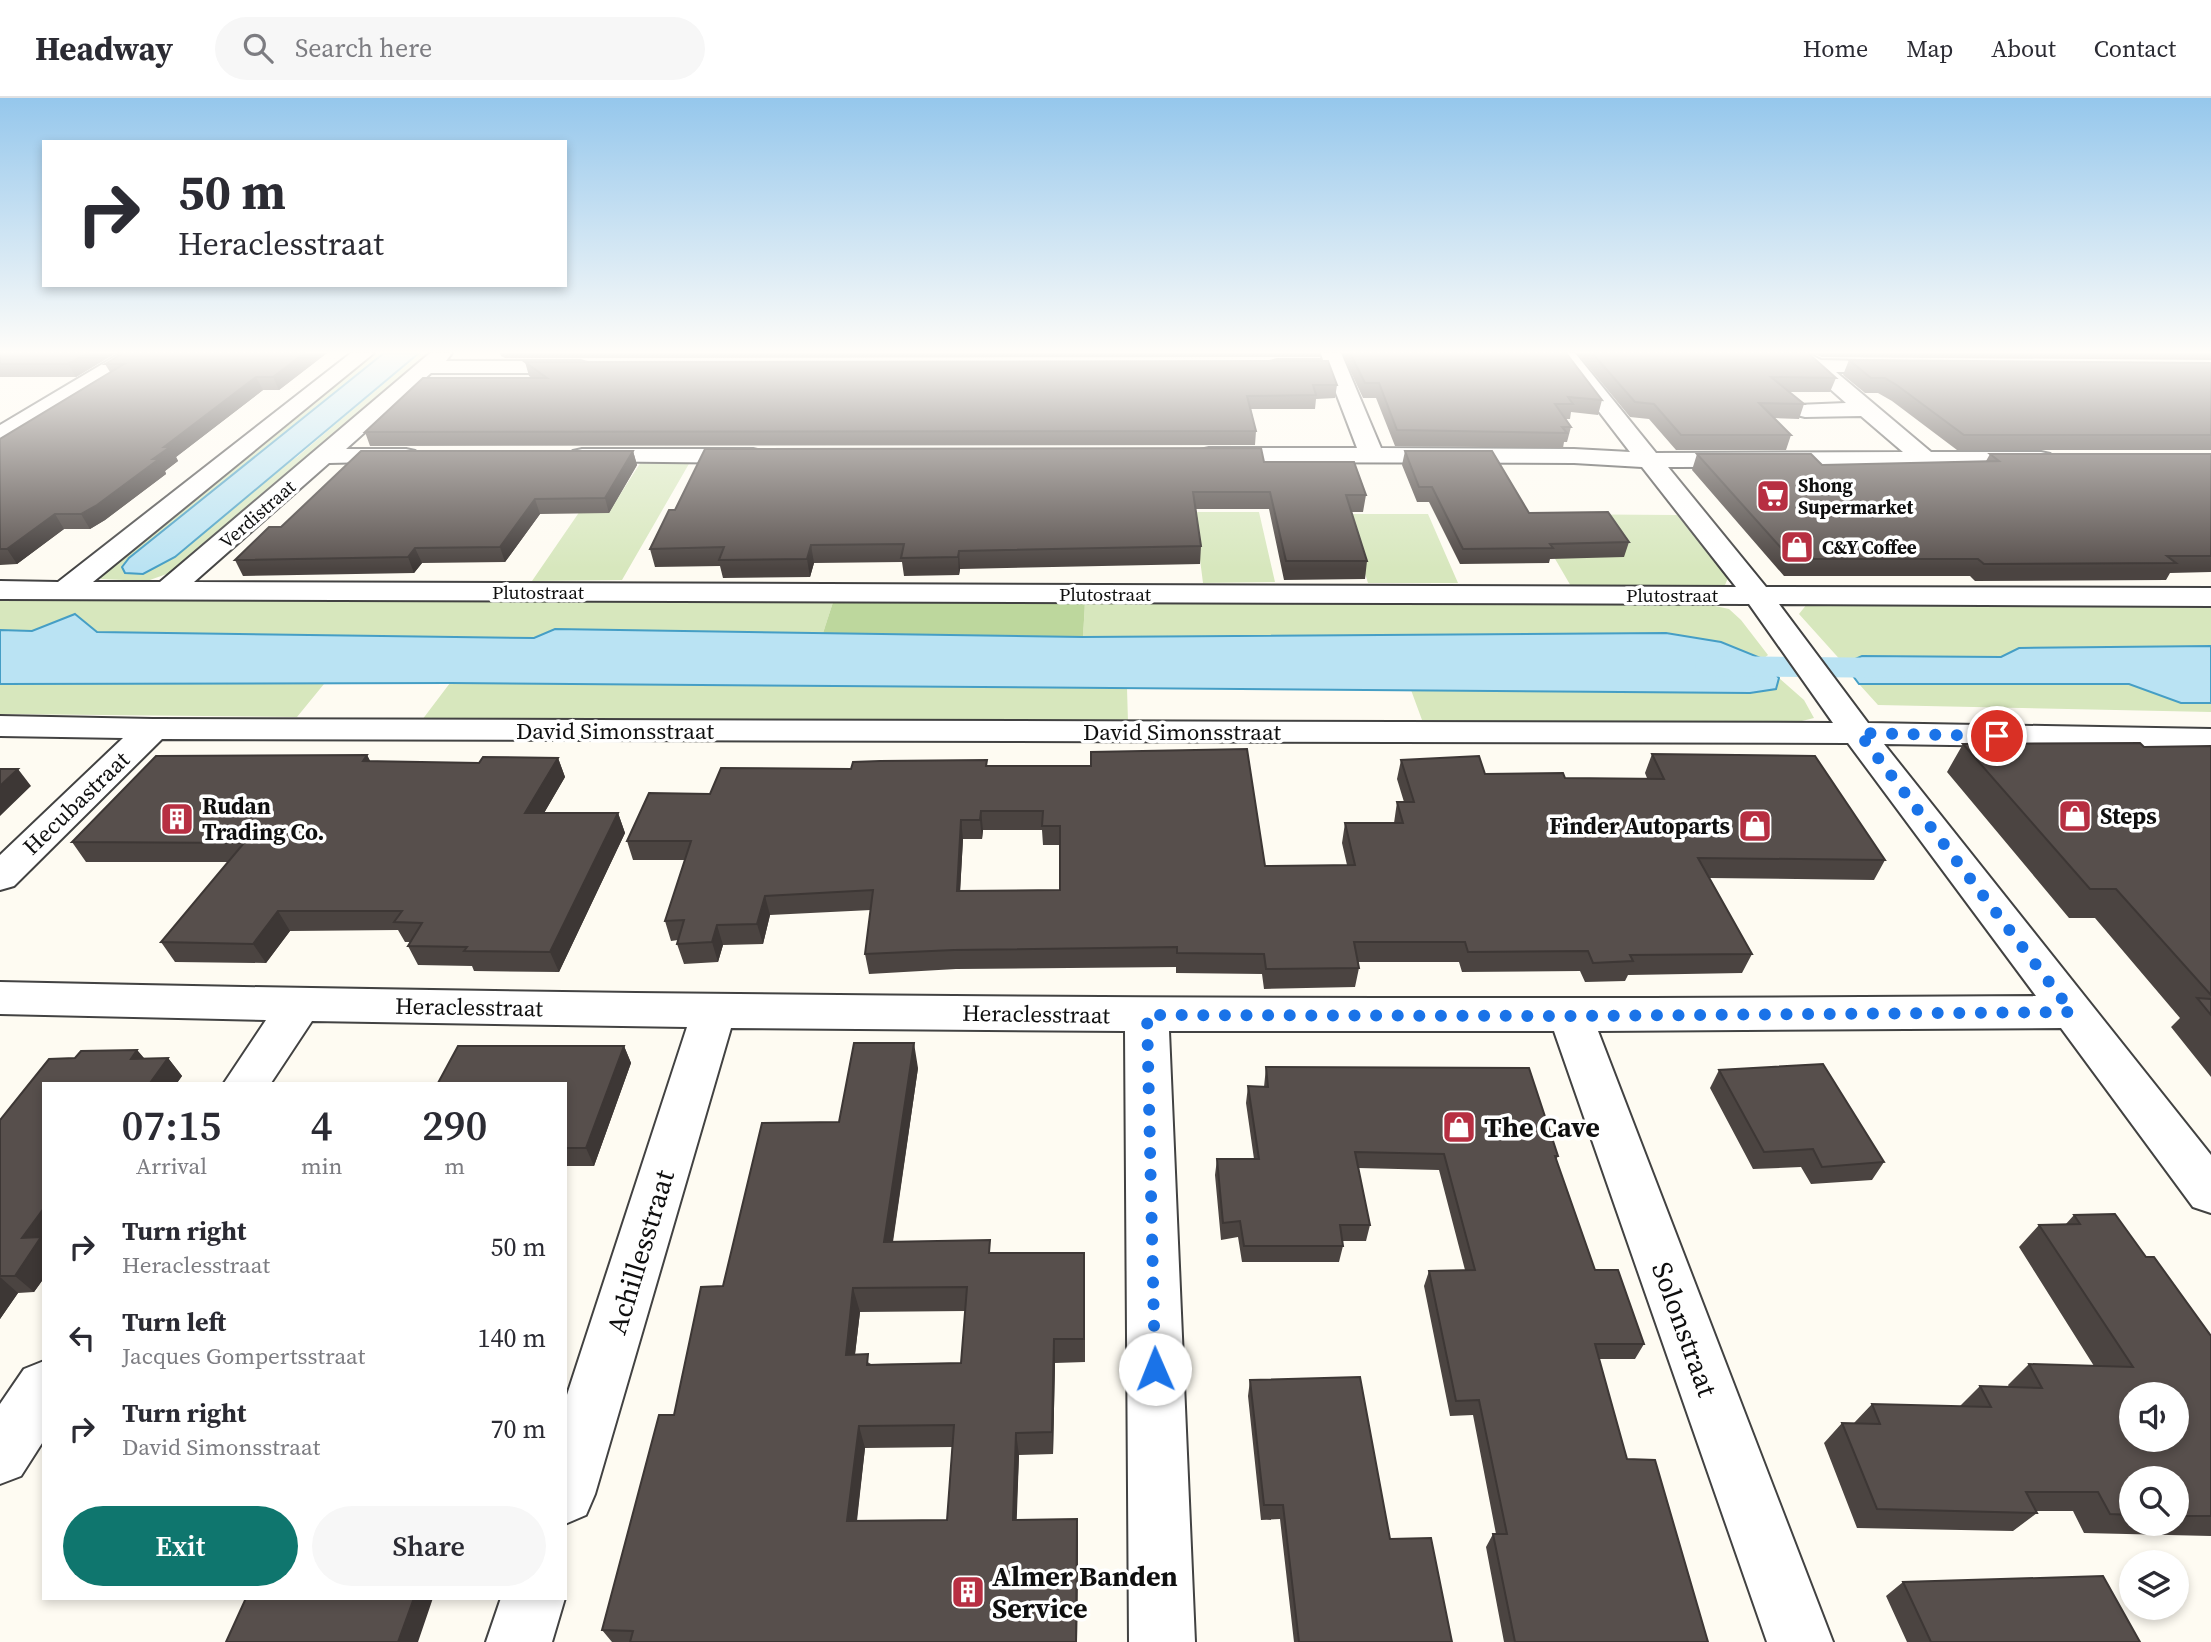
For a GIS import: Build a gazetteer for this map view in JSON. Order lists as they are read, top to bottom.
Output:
{
  "streets": {
    "street": [
      "Verdistraat",
      "Plutostraat",
      "David Simonsstraat",
      "Hecubastraat",
      "Heraclesstraat",
      "Achillesstraat",
      "Solonstraat"
    ]
  },
  "crossings": [
    ["Verdistraat", "Plutostraat"],
    ["David Simonsstraat", "Hecubastraat"],
    ["Heraclesstraat", "Achillesstraat"],
    ["Heraclesstraat", "Solonstraat"]
  ],
  "places": {
    "supermarket": ["Shong Supermarket"],
    "shop": [
      "C&Y Coffee",
      "Steps",
      "Finder Autoparts",
      "The Cave"
    ],
    "building": ["Rudan Trading Co.", "Almer Banden Service"]
  },
  "page": {
    "header": "Headway",
    "search": "Search here",
    "nav": [
      "Home",
      "Map",
      "About",
      "Contact"
    ],
    "turn": ["50 m", "Heraclesstraat"],
    "eta": [
      "07:15",
      "Arrival",
      "4",
      "min",
      "290",
      "m"
    ],
    "list": [
      {
        "name": "Turn right",
        "note": "Heraclesstraat",
        "value": "50 m"
      },
      {
        "name": "Turn left",
        "note": "Jacques Gompertsstraat",
        "value": "140 m"
      },
      {
        "name": "Turn right",
        "note": "David Simonsstraat",
        "value": "70 m"
      }
    ],
    "buttons": ["Exit", "Share"]
  }
}
